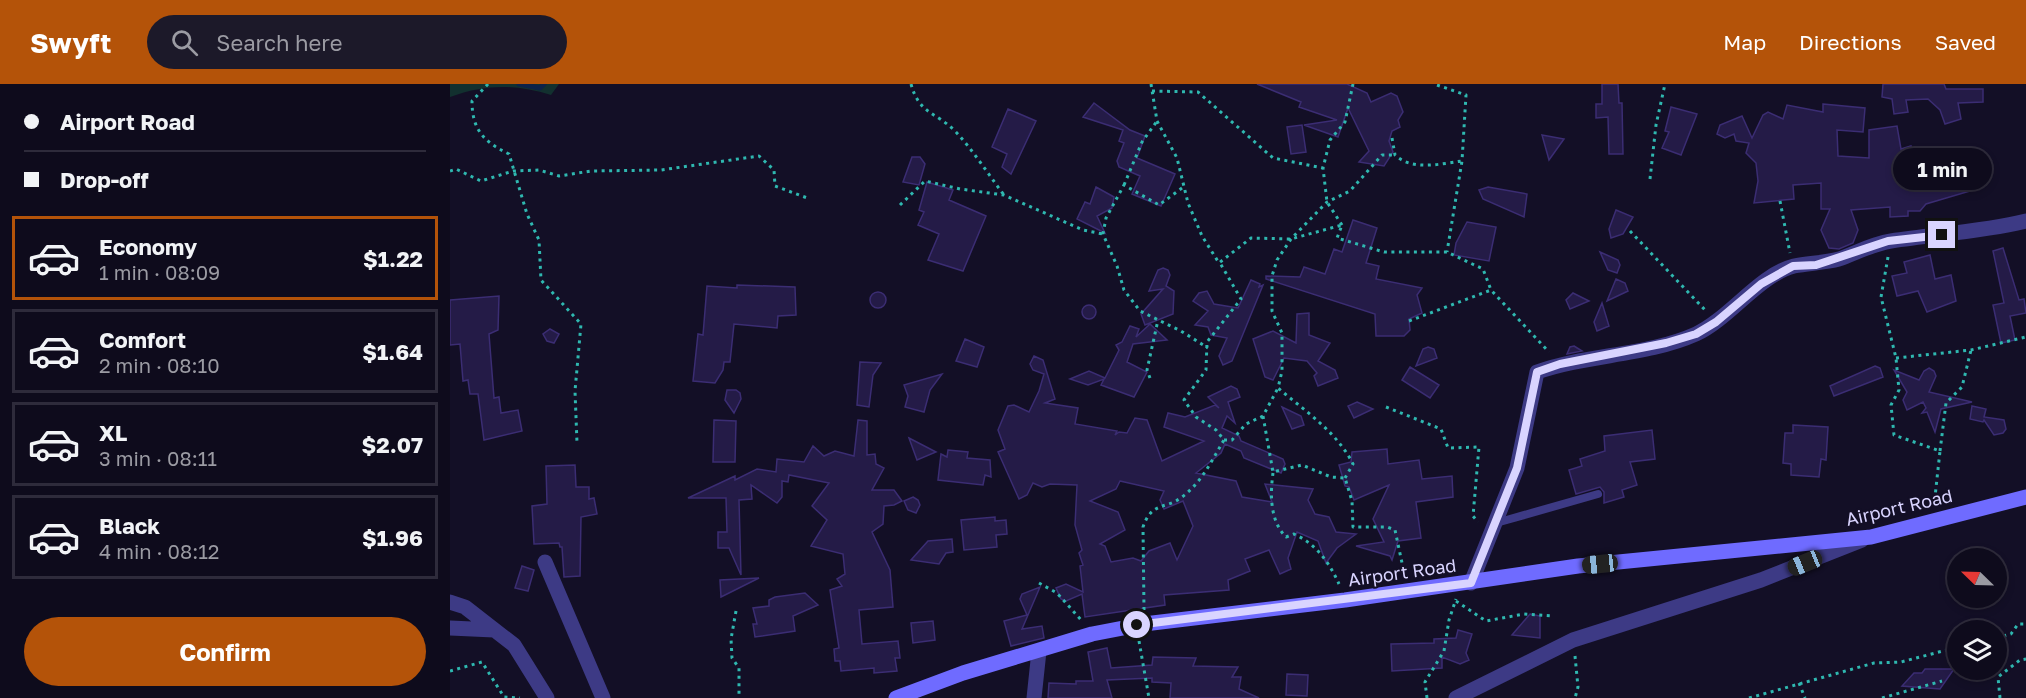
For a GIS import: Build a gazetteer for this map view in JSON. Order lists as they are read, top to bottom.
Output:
{
  "streets": {
    "street": ["Airport Road"]
  },
  "north": "top left",
  "page": {
    "header": "Swyft",
    "search": "Search here",
    "nav": ["Map", "Directions", "Saved"],
    "banner": ["Airport Road", "Drop-off"],
    "bubble": "1 min",
    "list": [
      {
        "name": "Economy",
        "note": "1 min · 08:09",
        "value": "$1.22"
      },
      {
        "name": "Comfort",
        "note": "2 min · 08:10",
        "value": "$1.64"
      },
      {
        "name": "XL",
        "note": "3 min · 08:11",
        "value": "$2.07"
      },
      {
        "name": "Black",
        "note": "4 min · 08:12",
        "value": "$1.96"
      }
    ],
    "buttons": "Confirm"
  }
}
